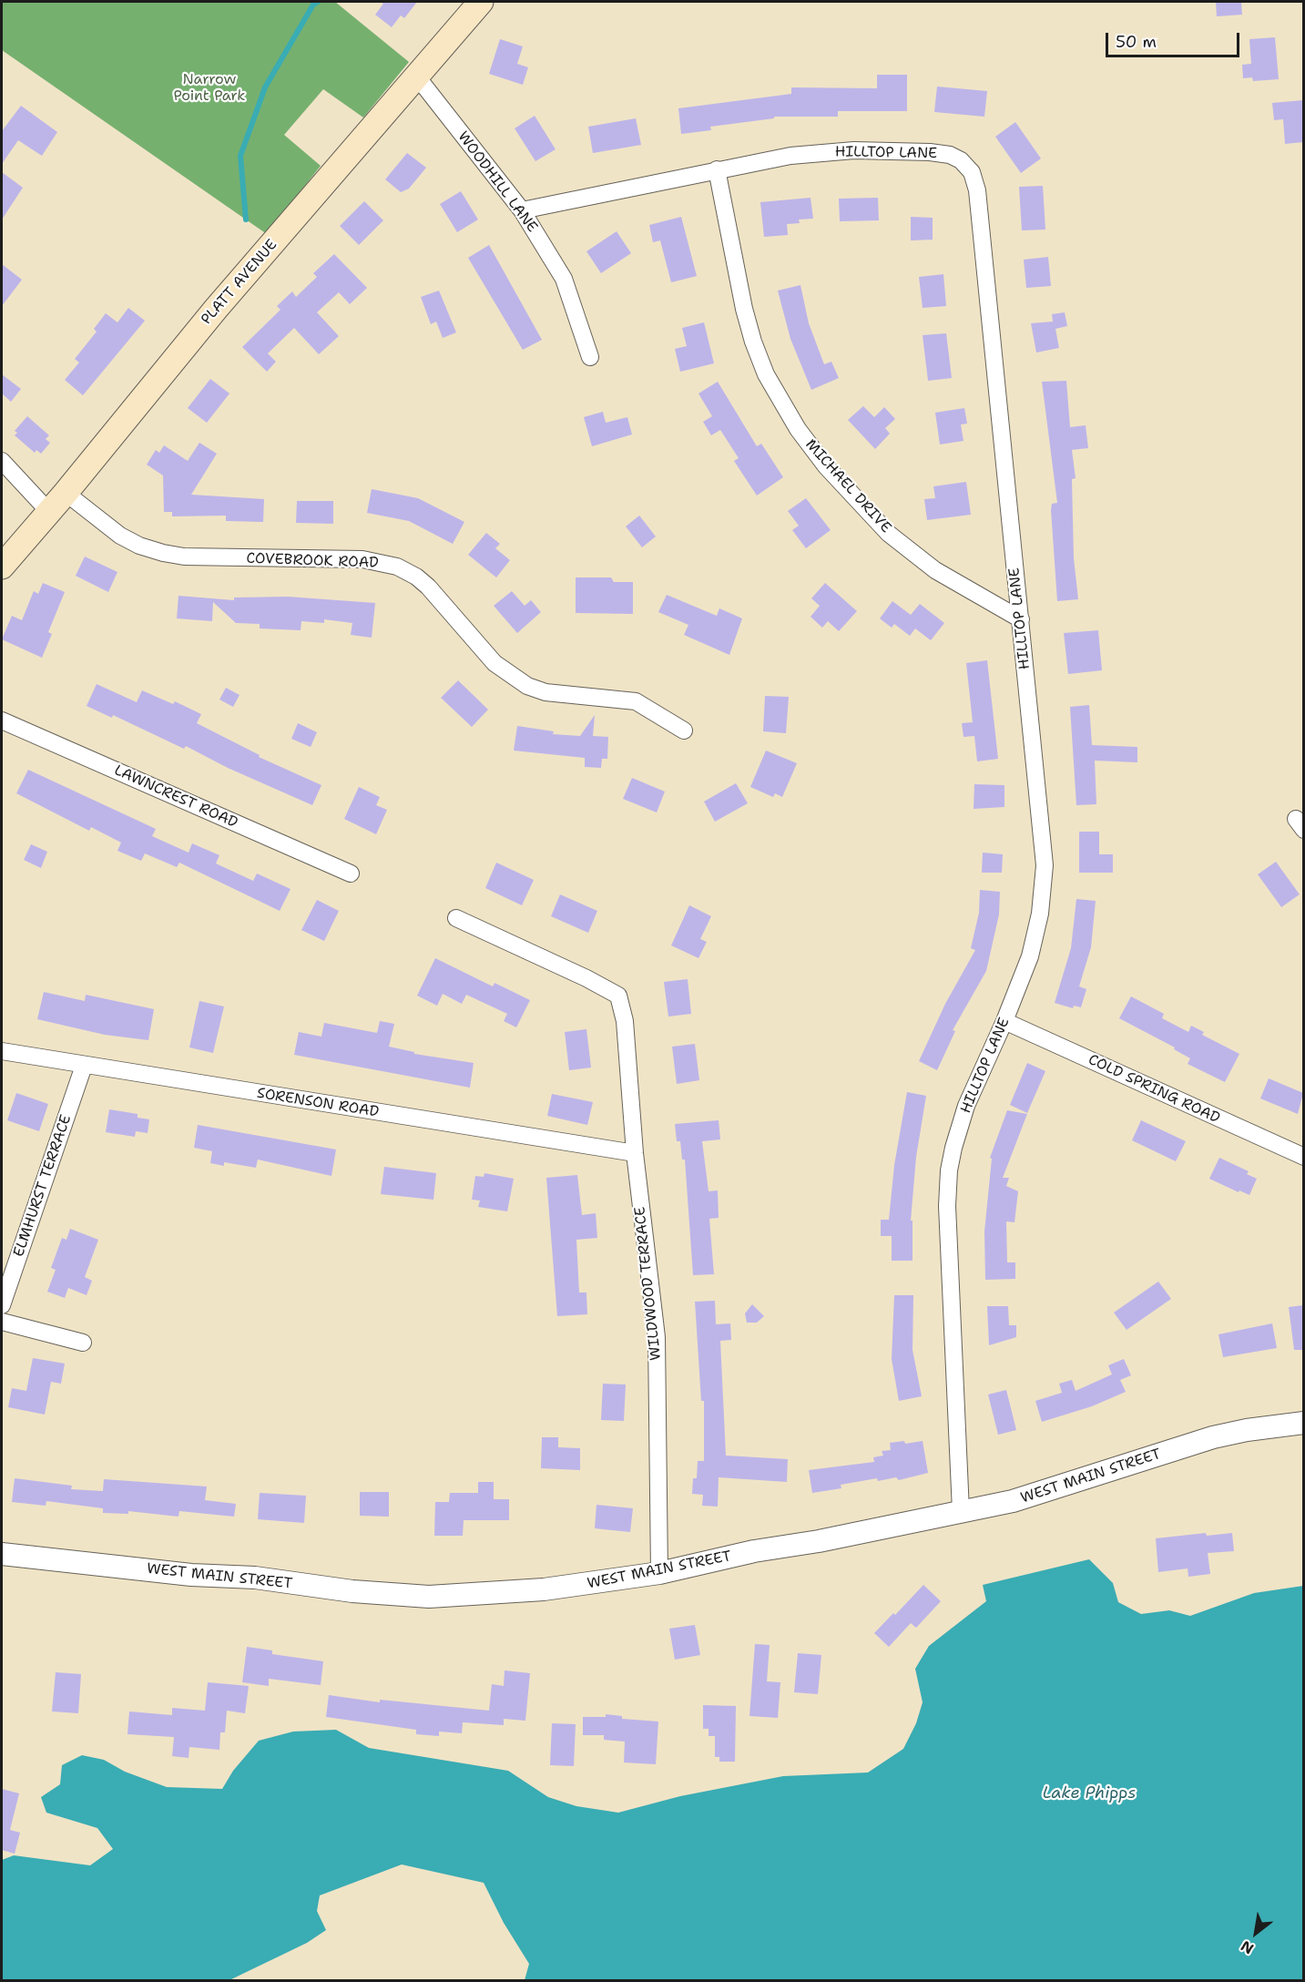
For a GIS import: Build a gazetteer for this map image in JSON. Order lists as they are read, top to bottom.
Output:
{
  "streets": {
    "main road": ["PLATT AVENUE"],
    "street": [
      "HILLTOP LANE",
      "WOODHILL LANE",
      "MICHAEL DRIVE",
      "COVEBROOK ROAD",
      "LAWNCREST ROAD",
      "COLD SPRING ROAD",
      "SORENSON ROAD",
      "ELMHURST TERRACE",
      "WILDWOOD TERRACE",
      "WEST MAIN STREET"
    ]
  },
  "crossings": [
    ["HILLTOP LANE", "WOODHILL LANE"],
    ["HILLTOP LANE", "MICHAEL DRIVE"],
    ["HILLTOP LANE", "COLD SPRING ROAD"],
    ["HILLTOP LANE", "WEST MAIN STREET"],
    ["WOODHILL LANE", "PLATT AVENUE"],
    ["PLATT AVENUE", "COVEBROOK ROAD"],
    ["SORENSON ROAD", "ELMHURST TERRACE"],
    ["SORENSON ROAD", "WILDWOOD TERRACE"],
    ["WILDWOOD TERRACE", "WEST MAIN STREET"]
  ],
  "water": ["Lake Phipps"],
  "parks": ["Narrow Point Park"],
  "scale_bar": "50 m",
  "north": "bottom left"
}
